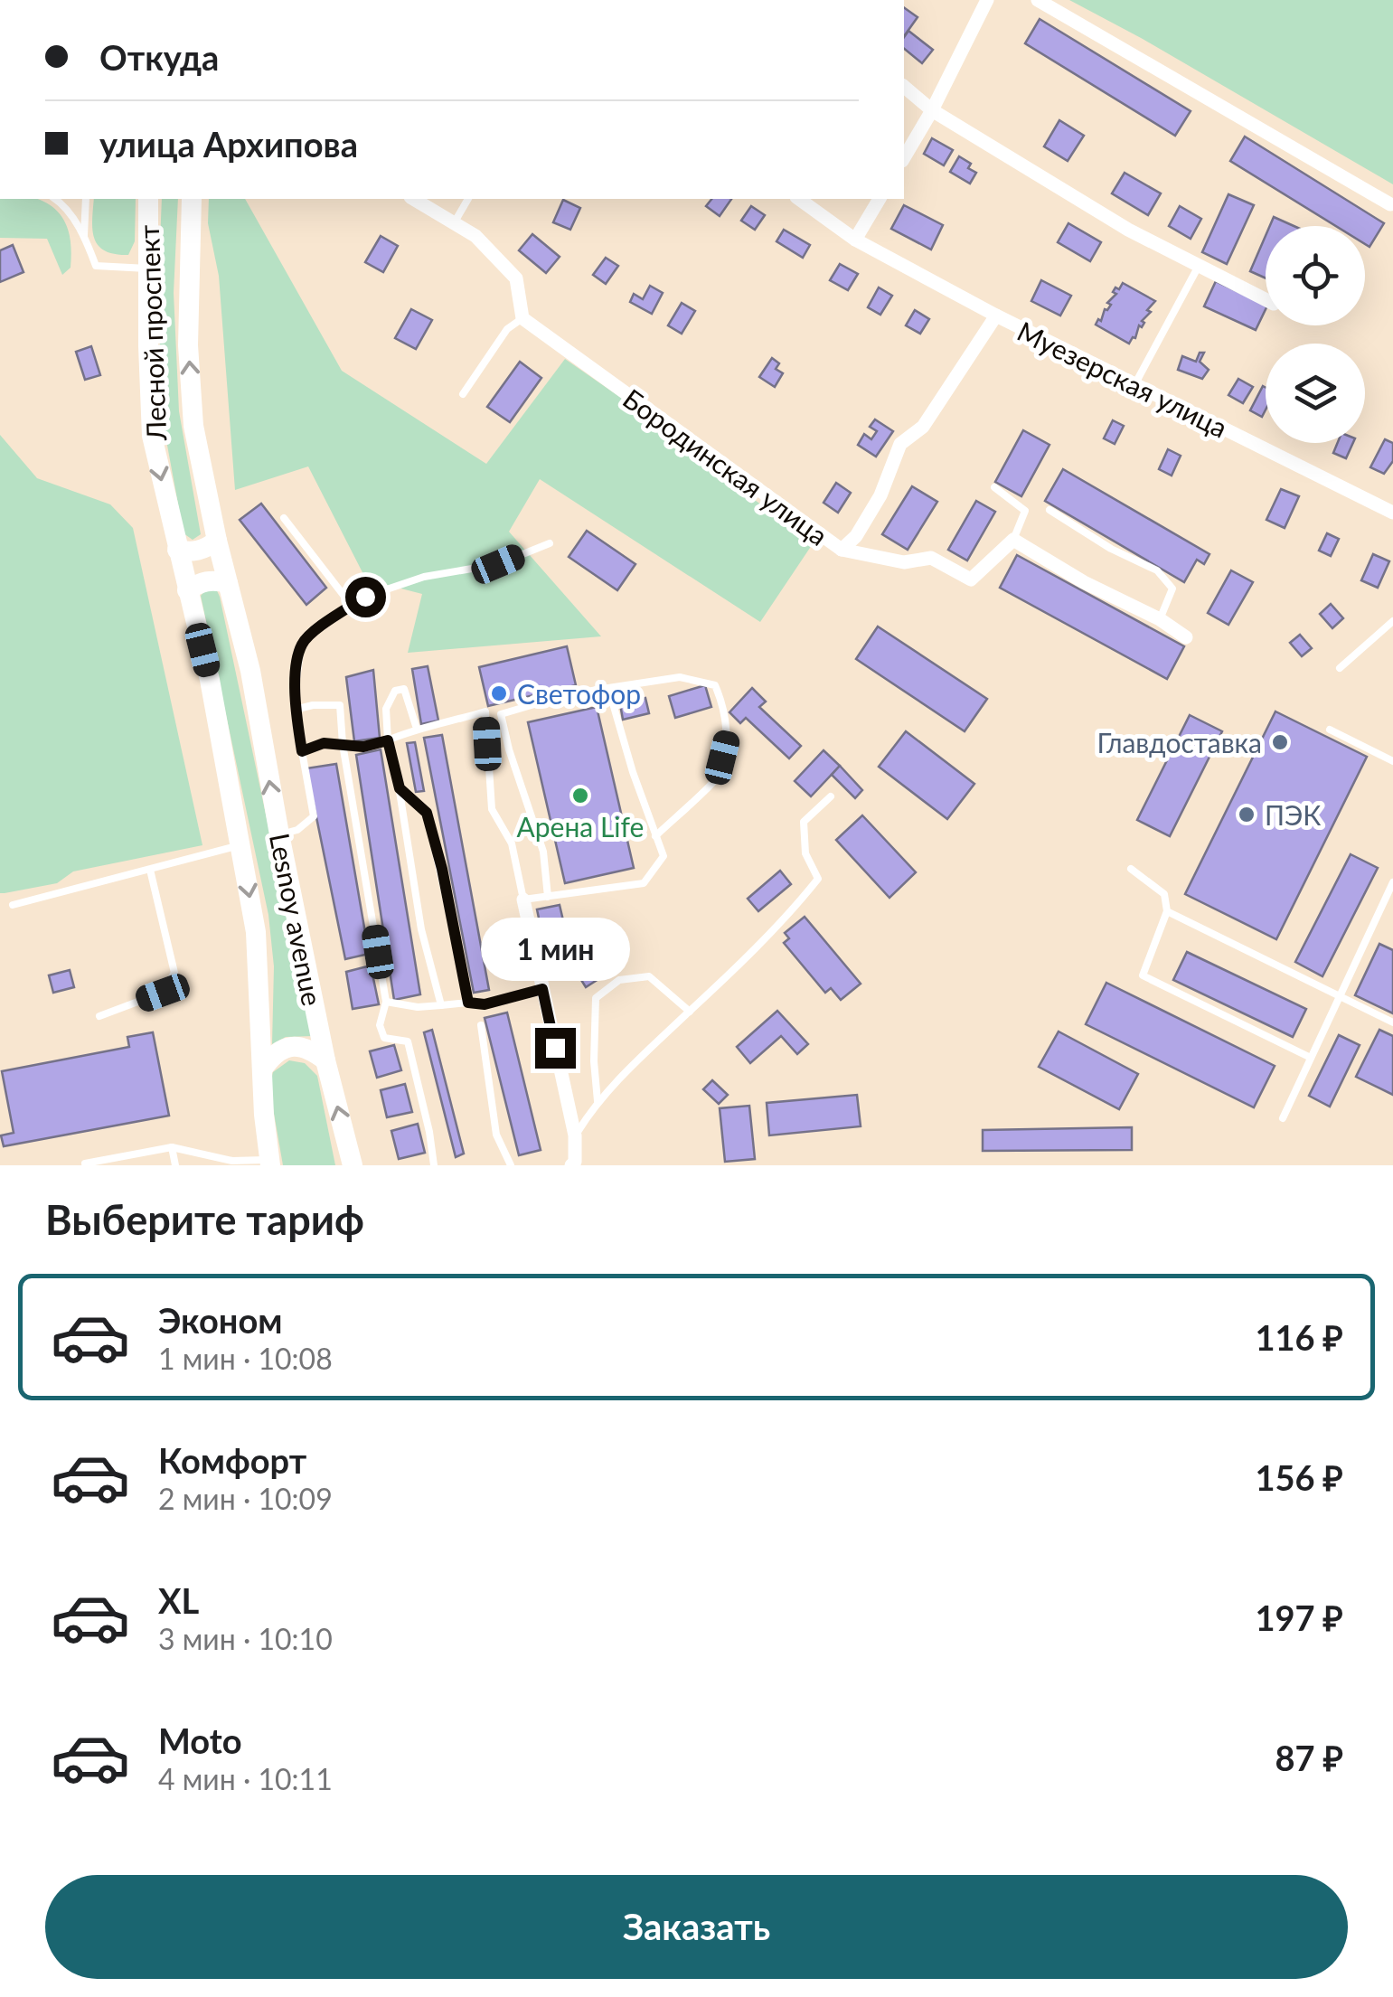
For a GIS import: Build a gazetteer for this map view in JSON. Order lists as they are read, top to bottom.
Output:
{
  "streets": {
    "main road": ["Лесной проспект", "Lesnoy avenue"],
    "street": ["Муезерская улица", "Бородинская улица"]
  },
  "crossings": [
    ["Лесной проспект", "Lesnoy avenue"]
  ],
  "places": [
    "Светофор",
    "Главдоставка",
    "Арена Life",
    "ПЭК"
  ],
  "page": {
    "banner": ["Откуда", "улица Архипова"],
    "bubble": "1 мин",
    "heading": "Выберите тариф",
    "list": [
      {
        "name": "Эконом",
        "note": "1 мин · 10:08",
        "value": "116 ₽"
      },
      {
        "name": "Комфорт",
        "note": "2 мин · 10:09",
        "value": "156 ₽"
      },
      {
        "name": "XL",
        "note": "3 мин · 10:10",
        "value": "197 ₽"
      },
      {
        "name": "Moto",
        "note": "4 мин · 10:11",
        "value": "87 ₽"
      }
    ],
    "buttons": "Заказать"
  }
}
